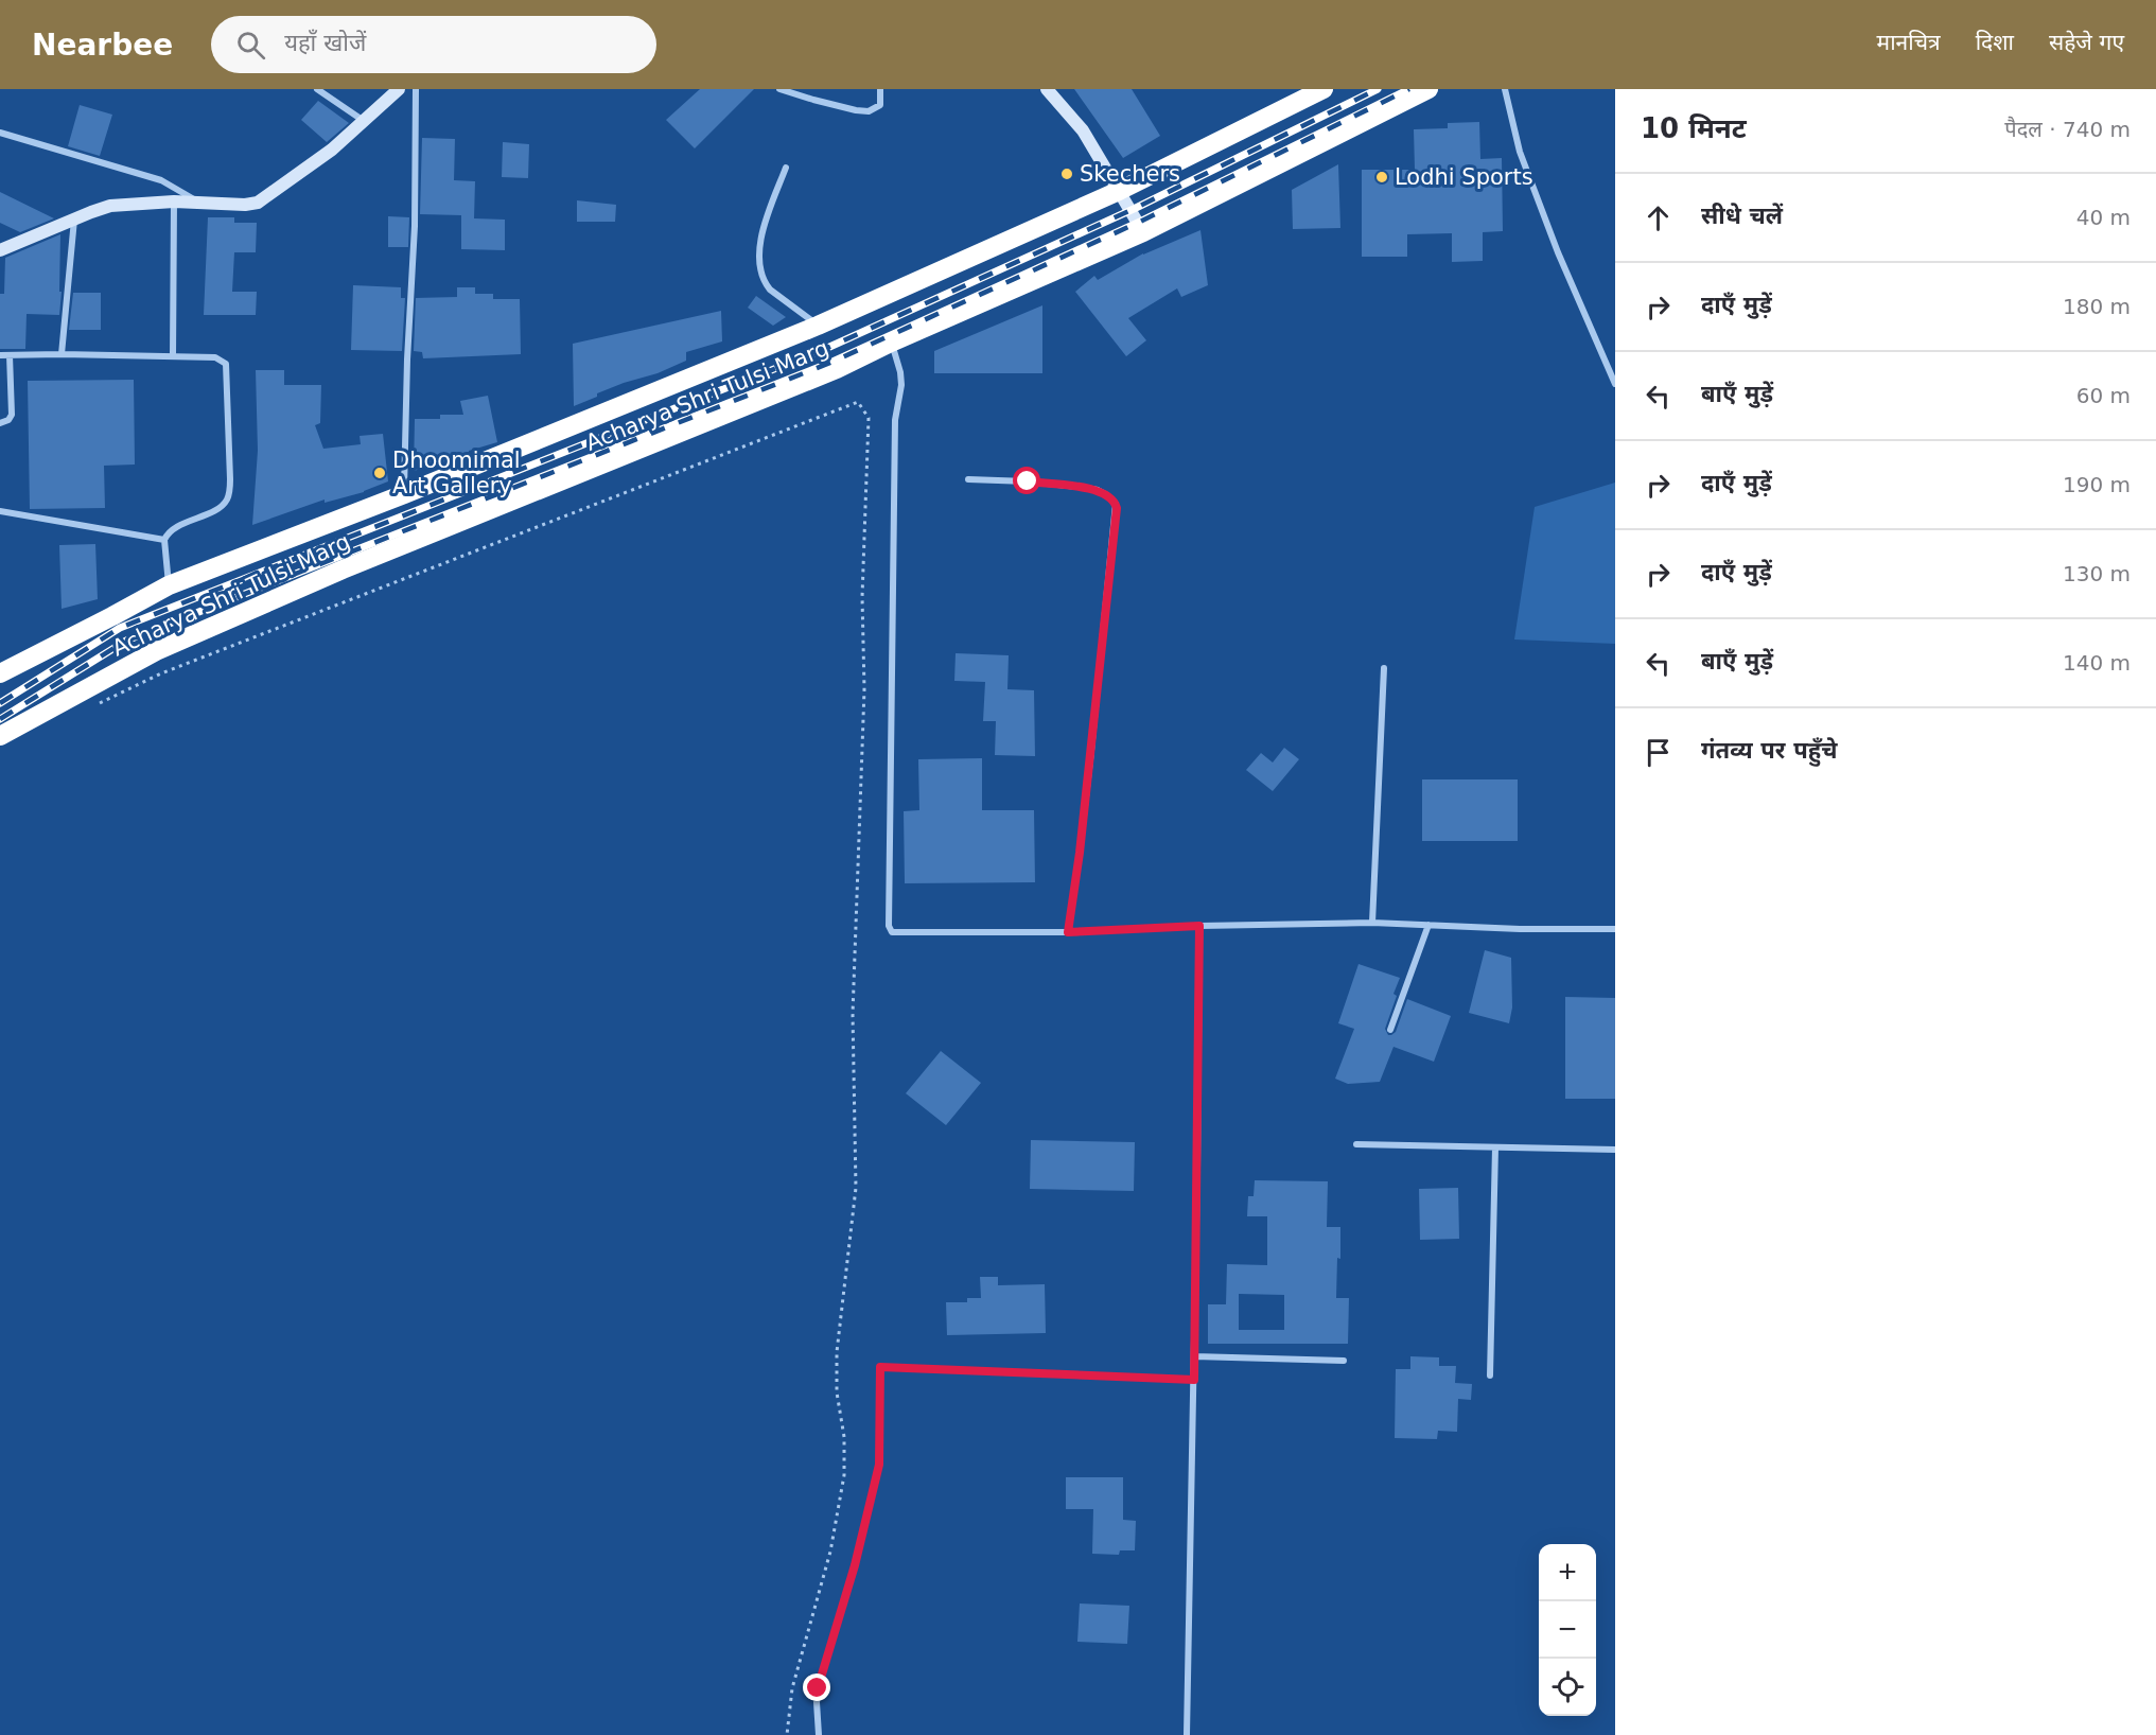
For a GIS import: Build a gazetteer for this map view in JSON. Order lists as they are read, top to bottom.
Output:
{
  "streets": {
    "highway": ["Acharya Shri Tulsi Marg"]
  },
  "places": ["Skechers", "Lodhi Sports", "Dhoomimal Art Gallery"],
  "page": {
    "header": "Nearbee",
    "search": "यहाँ खोजें",
    "nav": ["मानचित्र", "दिशा", "सहेजे गए"],
    "heading": ["10 मिनट", "पैदल · 740 m"],
    "list": [
      ["सीधे चलें", "40 m"],
      ["दाएँ मुड़ें", "180 m"],
      ["बाएँ मुड़ें", "60 m"],
      ["दाएँ मुड़ें", "190 m"],
      ["दाएँ मुड़ें", "130 m"],
      ["बाएँ मुड़ें", "140 m"],
      "गंतव्य पर पहुँचे"
    ],
    "map_buttons": ["+", "−"]
  }
}
